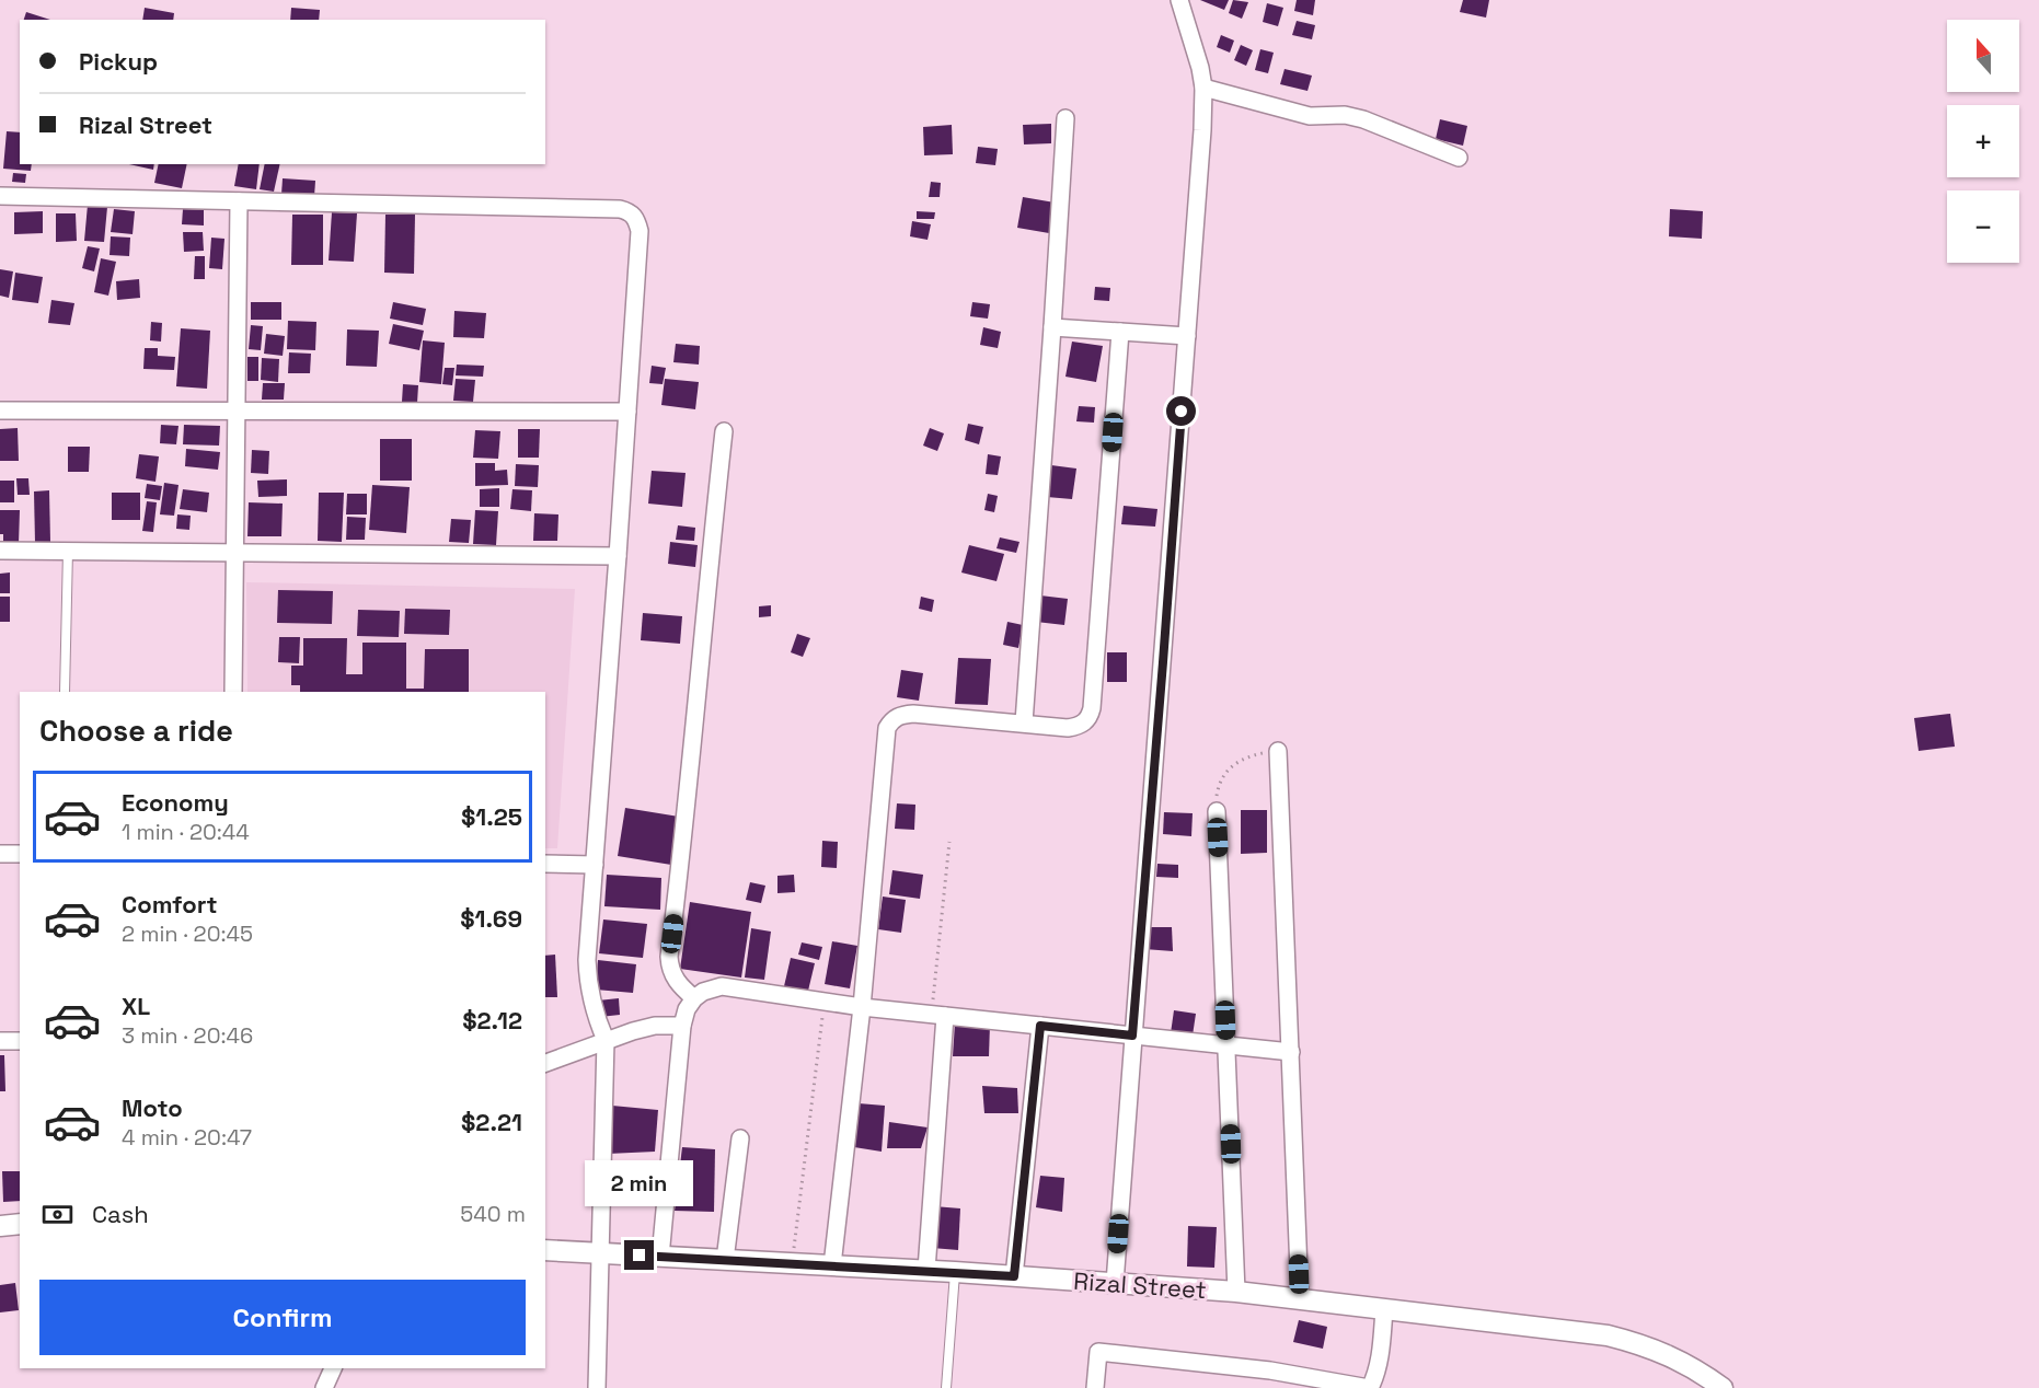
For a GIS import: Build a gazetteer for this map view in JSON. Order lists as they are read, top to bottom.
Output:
{
  "streets": {
    "street": ["Rizal Street"]
  },
  "north": "top",
  "page": {
    "map_buttons": ["+", "−"],
    "banner": ["Pickup", "Rizal Street"],
    "heading": "Choose a ride",
    "list": [
      {
        "name": "Economy",
        "note": "1 min · 20:44",
        "value": "$1.25"
      },
      {
        "name": "Comfort",
        "note": "2 min · 20:45",
        "value": "$1.69"
      },
      {
        "name": "XL",
        "note": "3 min · 20:46",
        "value": "$2.12"
      },
      {
        "name": "Moto",
        "note": "4 min · 20:47",
        "value": "$2.21"
      }
    ],
    "bubble": "2 min",
    "pay": ["Cash", "540 m"],
    "buttons": "Confirm"
  }
}
